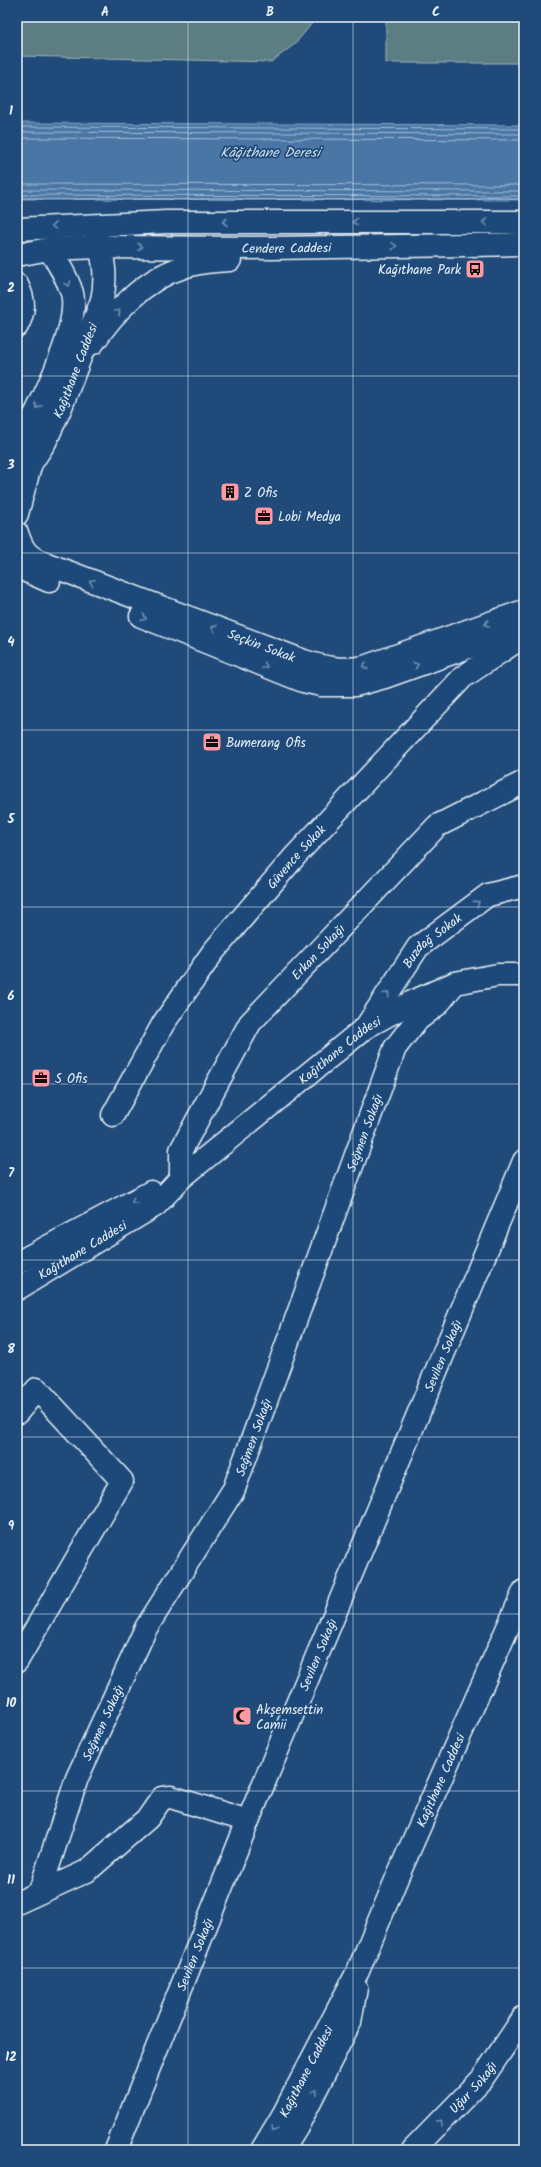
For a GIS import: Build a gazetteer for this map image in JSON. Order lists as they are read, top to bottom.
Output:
{
  "streets": {
    "street": [
      "Cendere Caddesi",
      "Kağıthane Caddesi",
      "Seçkin Sokak",
      "Güvence Sokak",
      "Buzdağ Sokak",
      "Erkan Sokağı",
      "Seğmen Sokağı",
      "Sevilen Sokağı",
      "Uğur Sokağı"
    ]
  },
  "crossings": [
    ["Cendere Caddesi", "Kağıthane Caddesi"],
    ["Kağıthane Caddesi", "Buzdağ Sokak"],
    ["Kağıthane Caddesi", "Erkan Sokağı"],
    ["Kağıthane Caddesi", "Seğmen Sokağı"]
  ],
  "one_way": ["Buzdağ Sokak", "Uğur Sokağı"],
  "water": ["Kâğıthane Deresi"],
  "places": {
    "bus stop": ["Kağıthane Park"],
    "building": ["Z Ofis"],
    "office": ["Lobi Medya", "Bumerang Ofis", "S Ofis"],
    "mosque": ["Akşemsettin Camii"]
  },
  "grid": {
    "columns": ["A", "B", "C"],
    "rows": [
      "1",
      "2",
      "3",
      "4",
      "5",
      "6",
      "7",
      "8",
      "9",
      "10",
      "11",
      "12"
    ]
  }
}
